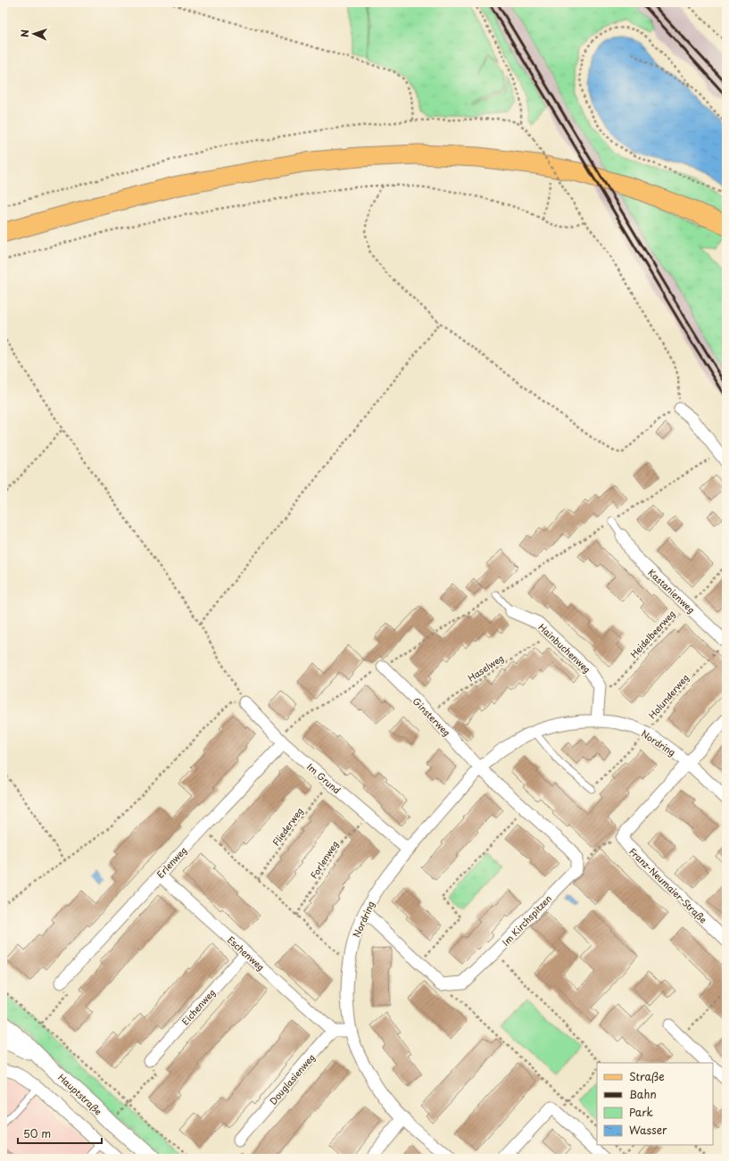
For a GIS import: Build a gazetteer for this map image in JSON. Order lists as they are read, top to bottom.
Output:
{
  "streets": {
    "street": [
      "Kastanienweg",
      "Hainbuchenweg",
      "Ginsterweg",
      "Nordring",
      "Im Grund",
      "Erlenweg",
      "Franz-Neumaier-Straße",
      "Im Kirchspitzen",
      "Eschenweg",
      "Eichenweg",
      "Douglasienweg",
      "Hauptstraße"
    ],
    "path": [
      "Heidelbeerweg",
      "Haselweg",
      "Holunderweg",
      "Fliederweg",
      "Forlenweg"
    ]
  },
  "crossings": [
    ["Kastanienweg", "Heidelbeerweg"],
    ["Kastanienweg", "Holunderweg"],
    ["Heidelbeerweg", "Hainbuchenweg"],
    ["Hainbuchenweg", "Haselweg"],
    ["Haselweg", "Ginsterweg"],
    ["Holunderweg", "Nordring"],
    ["Ginsterweg", "Nordring"],
    ["Nordring", "Im Grund"],
    ["Im Grund", "Fliederweg"],
    ["Im Grund", "Forlenweg"],
    ["Im Grund", "Erlenweg"],
    ["Erlenweg", "Eschenweg"],
    ["Eschenweg", "Eichenweg"],
    ["Eschenweg", "Douglasienweg"]
  ],
  "legend": [
    "Straße",
    "Bahn",
    "Park",
    "Wasser"
  ],
  "scale_bar": "50 m",
  "north": "left"
}
